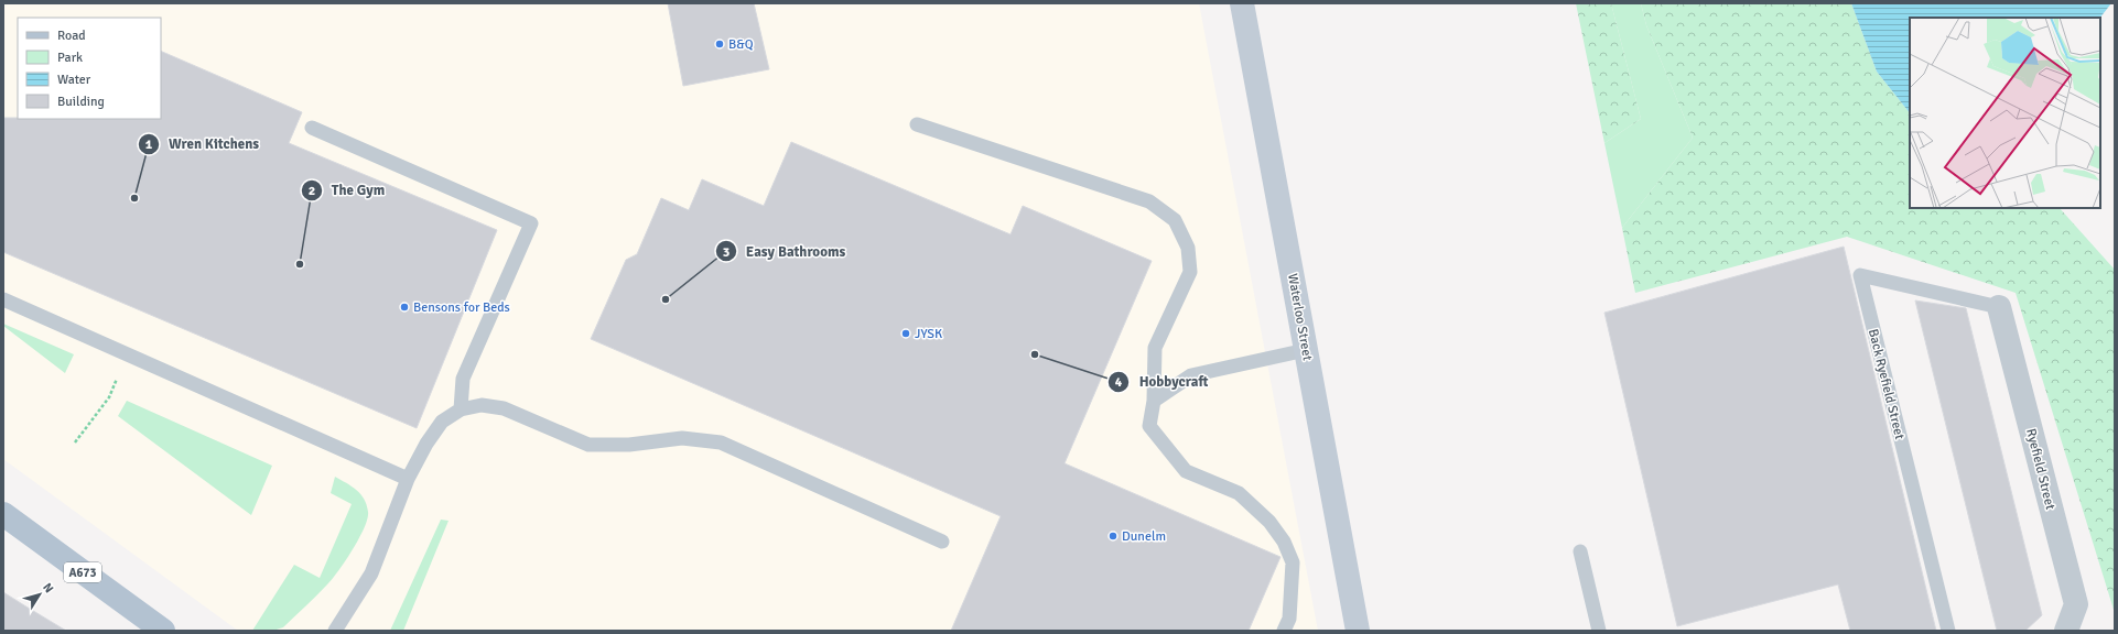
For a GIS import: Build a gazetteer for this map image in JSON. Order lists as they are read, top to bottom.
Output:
{
  "streets": {
    "main road": ["A673"],
    "street": ["Waterloo Street", "Ryefield Street"],
    "lane": ["Back Ryefield Street"]
  },
  "crossings": [
    ["Back Ryefield Street", "Ryefield Street"]
  ],
  "places": [
    "B&Q",
    "Wren Kitchens",
    "The Gym",
    "Easy Bathrooms",
    "Bensons for Beds",
    "JYSK",
    "Hobbycraft",
    "Dunelm"
  ],
  "legend": [
    "Road",
    "Park",
    "Water",
    "Building"
  ],
  "north": "top right"
}
